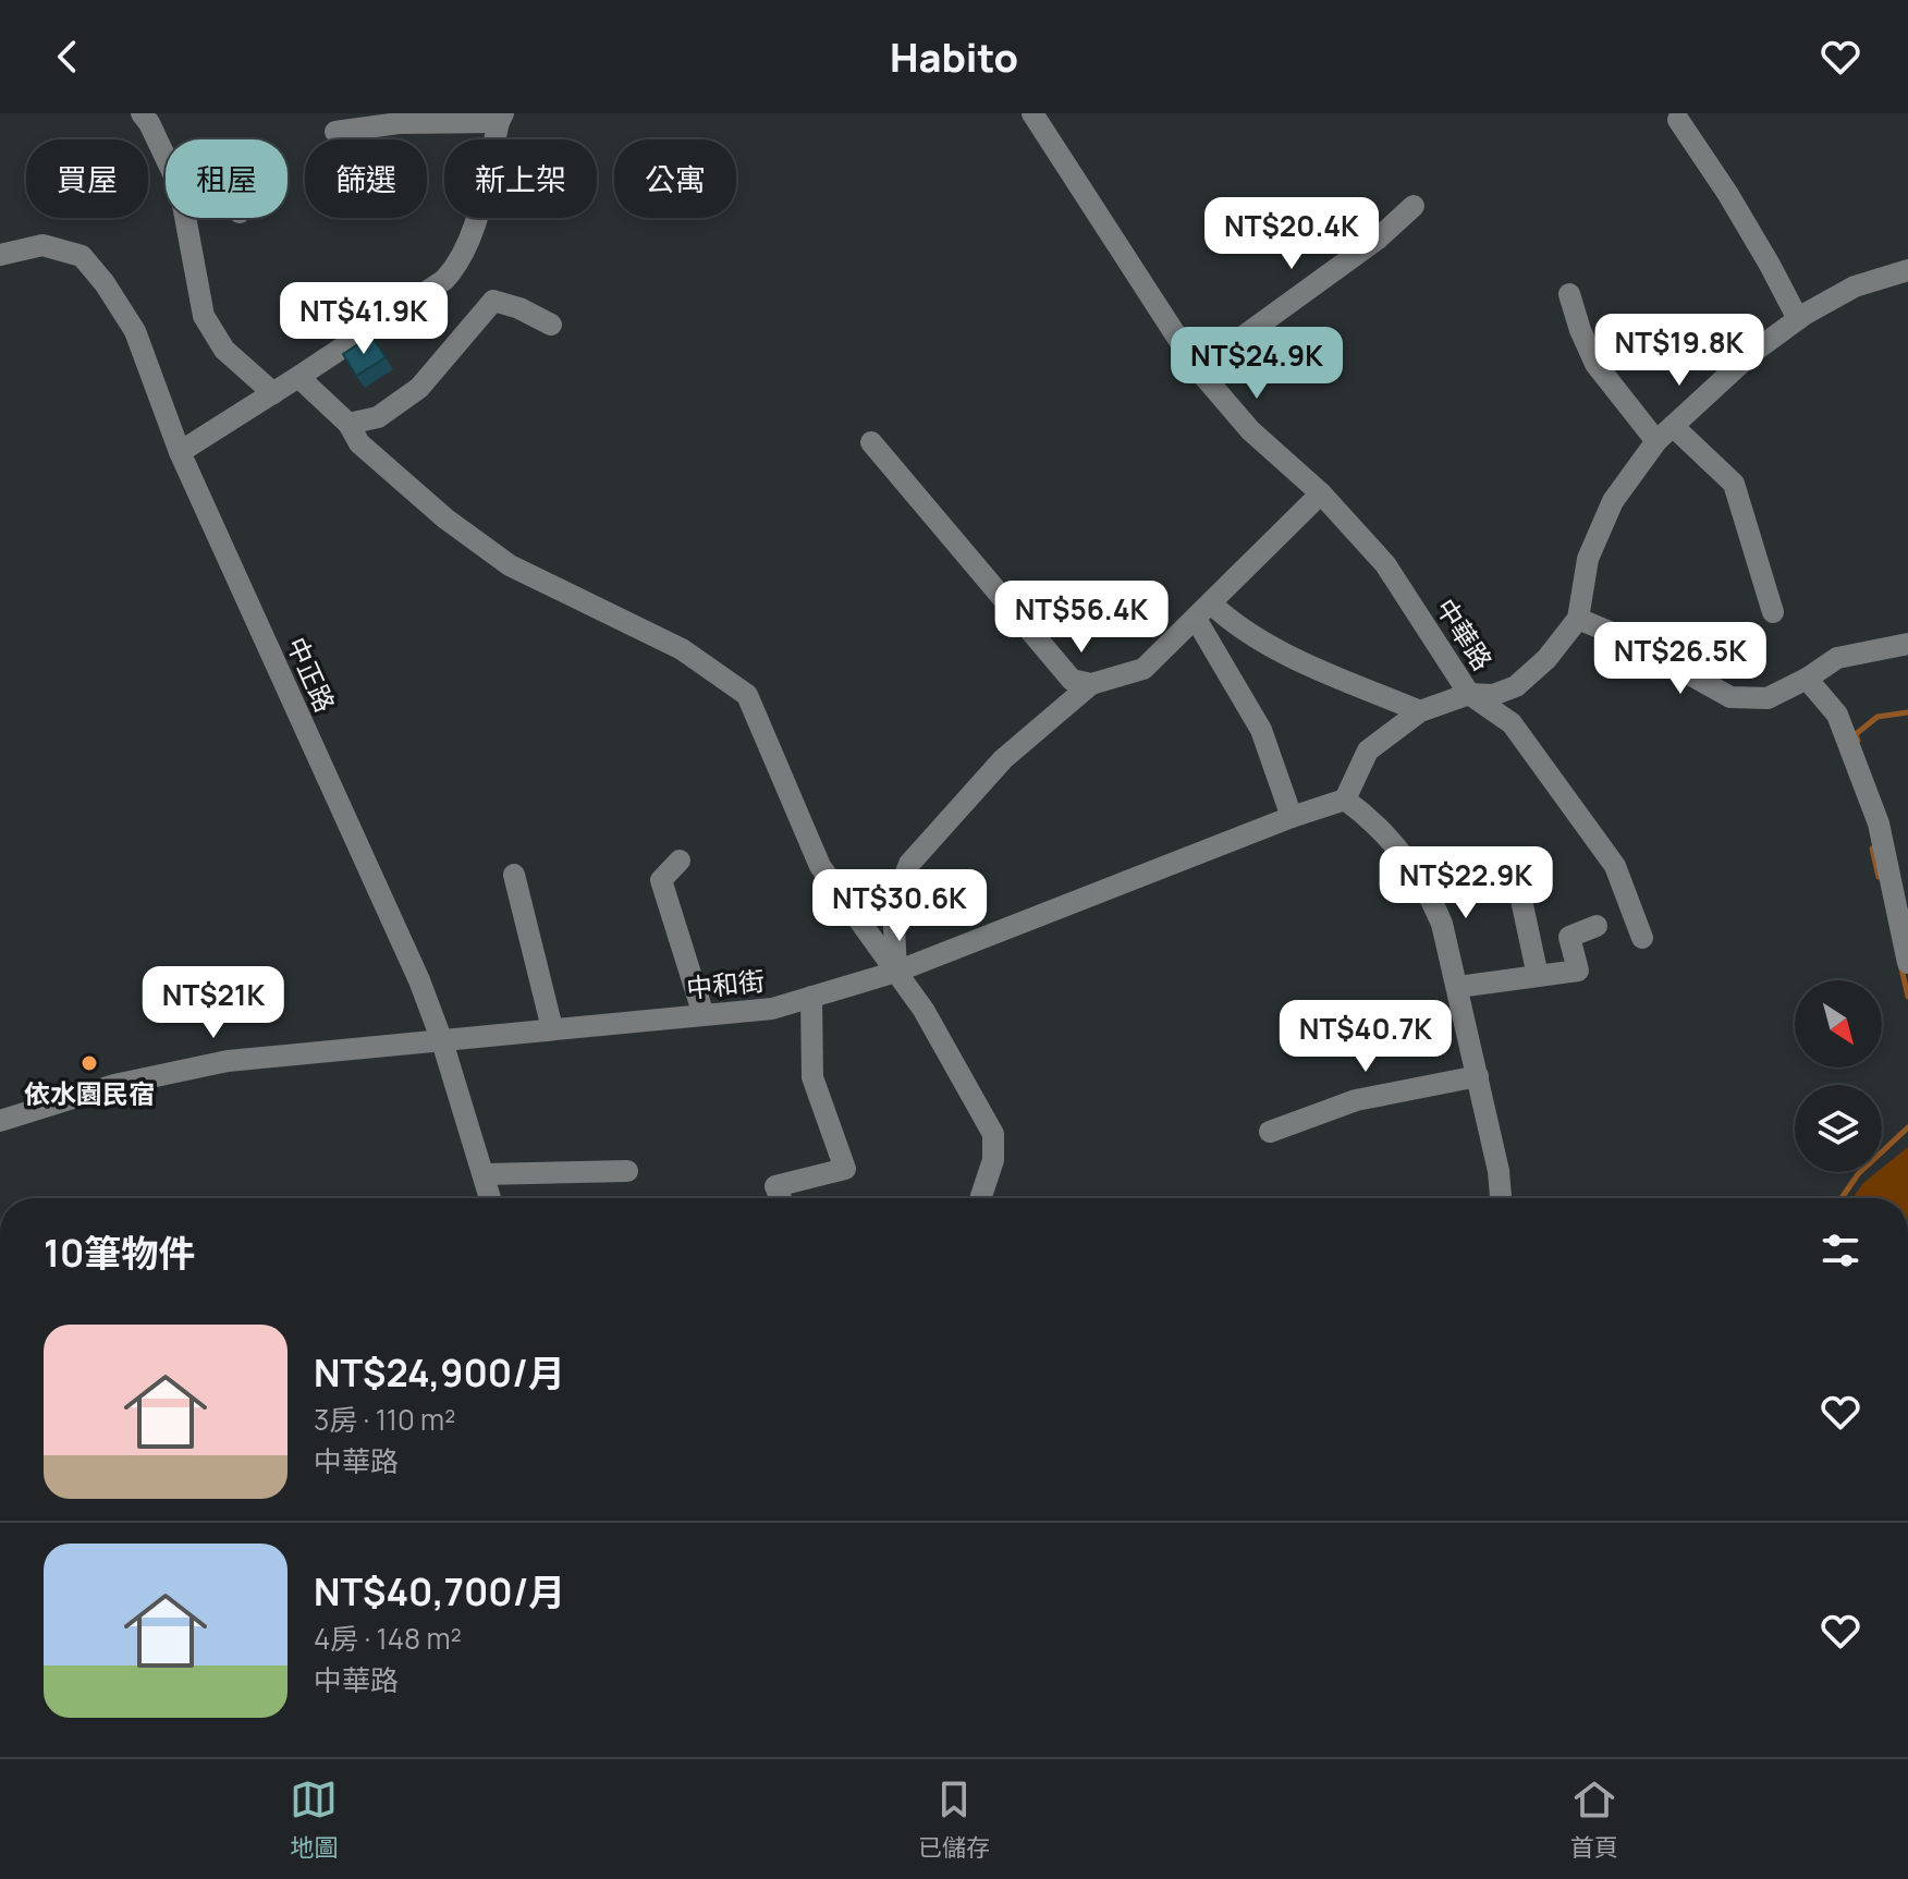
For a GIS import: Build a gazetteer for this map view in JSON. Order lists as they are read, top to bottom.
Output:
{
  "streets": {
    "street": ["中華路", "中正路", "中和街"]
  },
  "crossings": [
    ["中華路", "中和街"],
    ["中正路", "中和街"]
  ],
  "places": ["依水園民宿"],
  "north": "bottom right",
  "page": {
    "header": "Habito",
    "chip": [
      "買屋",
      "租屋",
      "篩選",
      "新上架",
      "公寓"
    ],
    "price": [
      "NT$20.4K",
      "NT$41.9K",
      "NT$19.8K",
      "NT$24.9K",
      "NT$56.4K",
      "NT$26.5K",
      "NT$22.9K",
      "NT$30.6K",
      "NT$21K",
      "NT$40.7K"
    ],
    "heading": "10筆物件",
    "list": [
      {
        "name": "NT$24,900/月",
        "note": "3房 · 110 m² · 中華路"
      },
      {
        "name": "NT$40,700/月",
        "note": "4房 · 148 m² · 中華路"
      }
    ],
    "tabs": ["地圖", "已儲存", "首頁"]
  }
}
